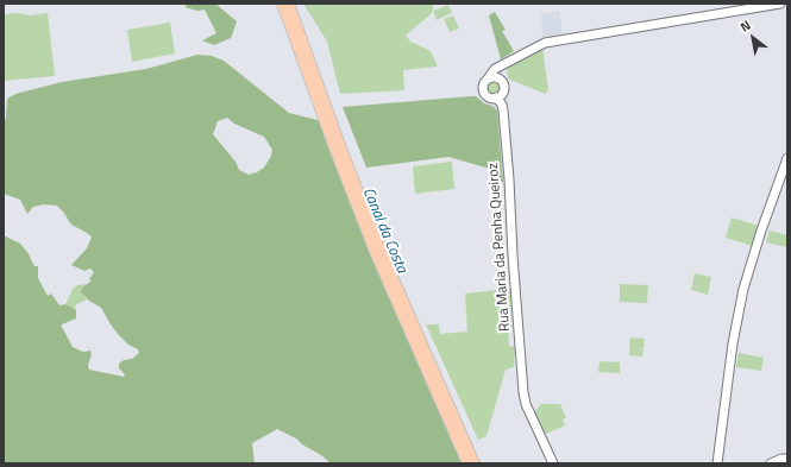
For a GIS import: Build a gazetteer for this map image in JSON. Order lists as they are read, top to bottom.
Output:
{
  "streets": {
    "street": ["Rua Maria da Penha Queiroz"]
  },
  "water": ["Canal da Costa"],
  "north": "top left"
}
